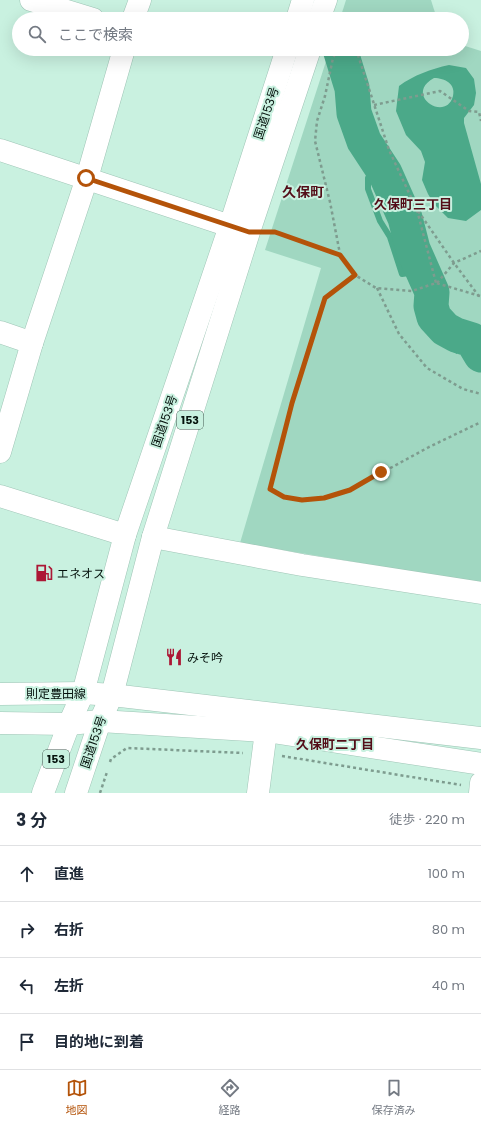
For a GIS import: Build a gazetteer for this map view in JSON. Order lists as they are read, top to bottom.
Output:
{
  "streets": {
    "main road": ["国道153号", "153", "則定豊田線"]
  },
  "crossings": [
    ["国道153号", "則定豊田線"]
  ],
  "districts": ["久保町", "久保町三丁目", "久保町二丁目"],
  "places": {
    "fuel station": ["エネオス"],
    "restaurant": ["みそ吟"]
  },
  "page": {
    "search": "ここで検索",
    "heading": ["3 分", "徒歩 · 220 m"],
    "list": [
      ["直進", "100 m"],
      ["右折", "80 m"],
      ["左折", "40 m"],
      "目的地に到着"
    ],
    "nav": ["地図", "経路", "保存済み"]
  }
}
